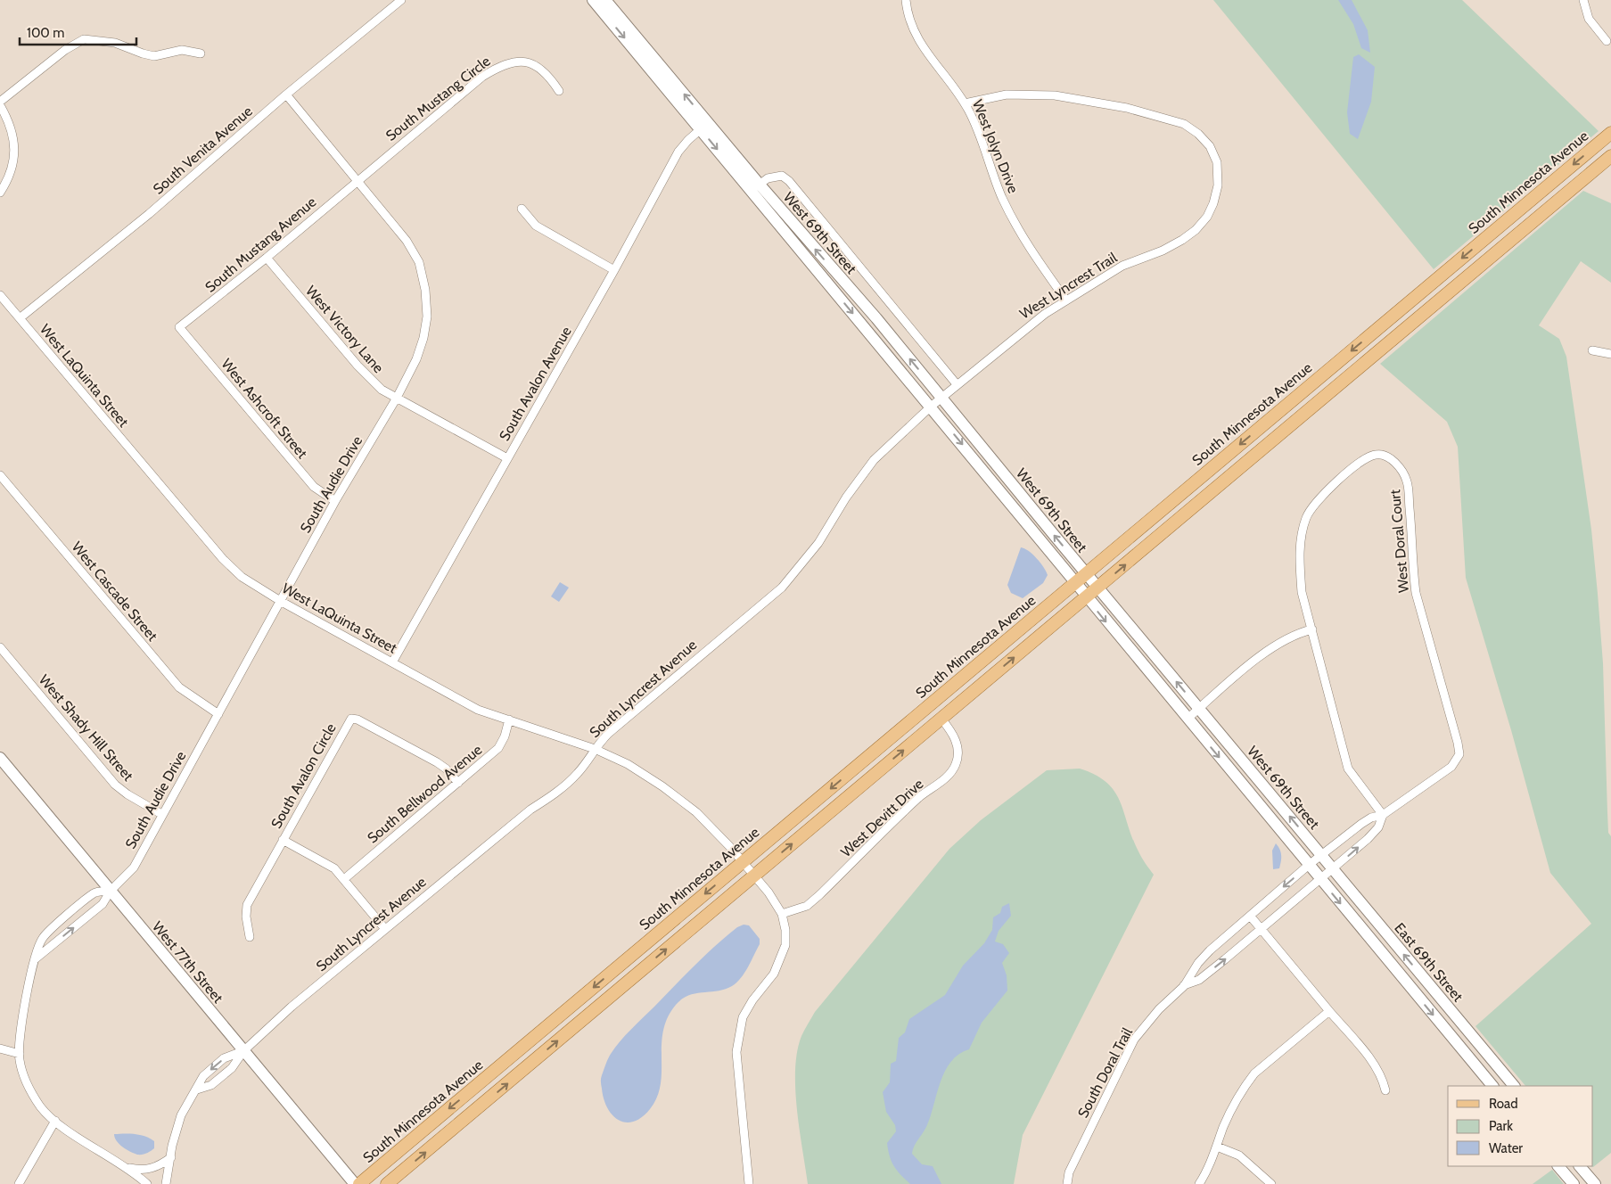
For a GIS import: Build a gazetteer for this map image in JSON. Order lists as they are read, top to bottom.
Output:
{
  "streets": {
    "main road": [
      "South Minnesota Avenue",
      "West 69th Street",
      "West 77th Street",
      "East 69th Street"
    ],
    "street": [
      "South Mustang Circle",
      "West Jolyn Drive",
      "South Venita Avenue",
      "South Mustang Avenue",
      "West Lyncrest Trail",
      "West Victory Lane",
      "West LaQuinta Street",
      "South Avalon Avenue",
      "West Ashcroft Street",
      "South Audie Drive",
      "West Doral Court",
      "West Cascade Street",
      "South Lyncrest Avenue",
      "West Shady Hill Street",
      "South Avalon Circle",
      "South Bellwood Avenue",
      "West Devitt Drive",
      "South Doral Trail"
    ]
  },
  "crossings": [
    ["South Mustang Circle", "South Mustang Avenue"],
    ["South Mustang Circle", "South Audie Drive"],
    ["West Jolyn Drive", "West Lyncrest Trail"],
    ["South Venita Avenue", "West LaQuinta Street"],
    ["South Venita Avenue", "South Audie Drive"],
    ["South Minnesota Avenue", "West 69th Street"],
    ["South Minnesota Avenue", "West LaQuinta Street"],
    ["West 69th Street", "West Lyncrest Trail"],
    ["West 69th Street", "South Avalon Avenue"],
    ["West 69th Street", "South Lyncrest Avenue"],
    ["West 69th Street", "East 69th Street"],
    ["West 69th Street", "South Doral Trail"],
    ["South Mustang Avenue", "West Victory Lane"],
    ["South Mustang Avenue", "West Ashcroft Street"],
    ["South Mustang Avenue", "South Audie Drive"],
    ["West Lyncrest Trail", "South Lyncrest Avenue"],
    ["West Victory Lane", "South Avalon Avenue"],
    ["West Victory Lane", "South Audie Drive"],
    ["West LaQuinta Street", "South Avalon Avenue"],
    ["West LaQuinta Street", "South Audie Drive"],
    ["West LaQuinta Street", "South Lyncrest Avenue"],
    ["West LaQuinta Street", "South Bellwood Avenue"],
    ["West LaQuinta Street", "West Devitt Drive"],
    ["West Ashcroft Street", "South Audie Drive"],
    ["South Audie Drive", "West Cascade Street"],
    ["South Audie Drive", "West Shady Hill Street"],
    ["South Audie Drive", "West 77th Street"],
    ["West Doral Court", "South Doral Trail"],
    ["South Lyncrest Avenue", "West 77th Street"],
    ["South Avalon Circle", "South Bellwood Avenue"],
    ["East 69th Street", "South Doral Trail"]
  ],
  "legend": ["Road", "Park", "Water"],
  "scale_bar": "100 m"
}
